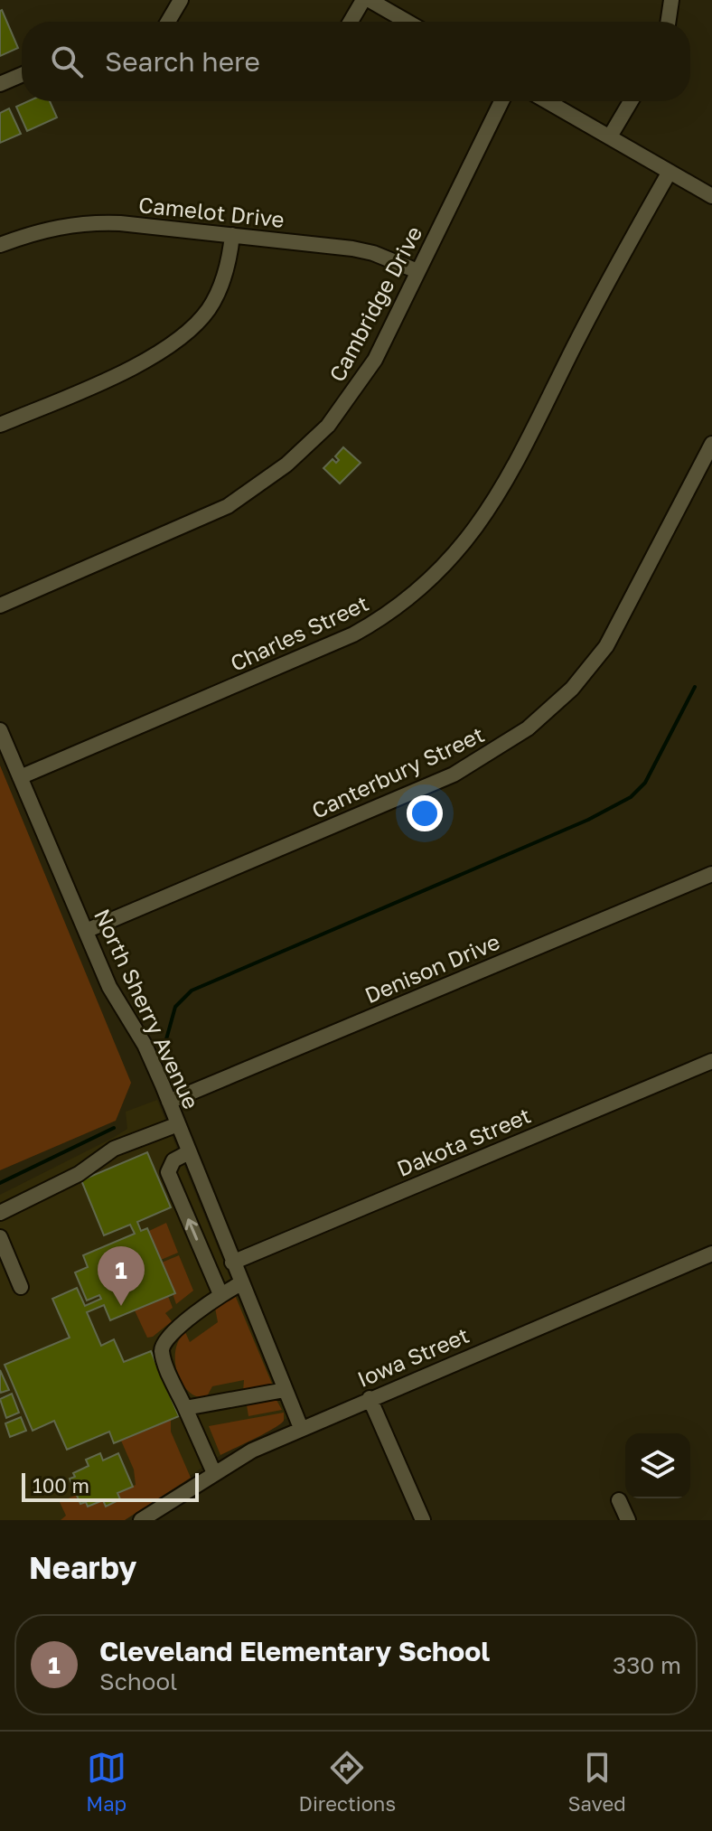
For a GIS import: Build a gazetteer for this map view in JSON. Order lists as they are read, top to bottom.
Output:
{
  "streets": {
    "street": [
      "Camelot Drive",
      "Cambridge Drive",
      "Charles Street",
      "Canterbury Street",
      "Denison Drive",
      "North Sherry Avenue",
      "Dakota Street",
      "Iowa Street"
    ]
  },
  "crossings": [
    ["Camelot Drive", "Cambridge Drive"],
    ["Charles Street", "North Sherry Avenue"],
    ["Canterbury Street", "North Sherry Avenue"],
    ["Denison Drive", "North Sherry Avenue"],
    ["North Sherry Avenue", "Dakota Street"],
    ["North Sherry Avenue", "Iowa Street"]
  ],
  "scale_bar": "100 m",
  "page": {
    "search": "Search here",
    "pins": "1",
    "scale": "100 m",
    "heading": "Nearby",
    "list": [
      {
        "mark": "1",
        "name": "Cleveland Elementary School",
        "note": "School",
        "value": "330 m"
      }
    ],
    "nav": ["Map", "Directions", "Saved"]
  }
}
